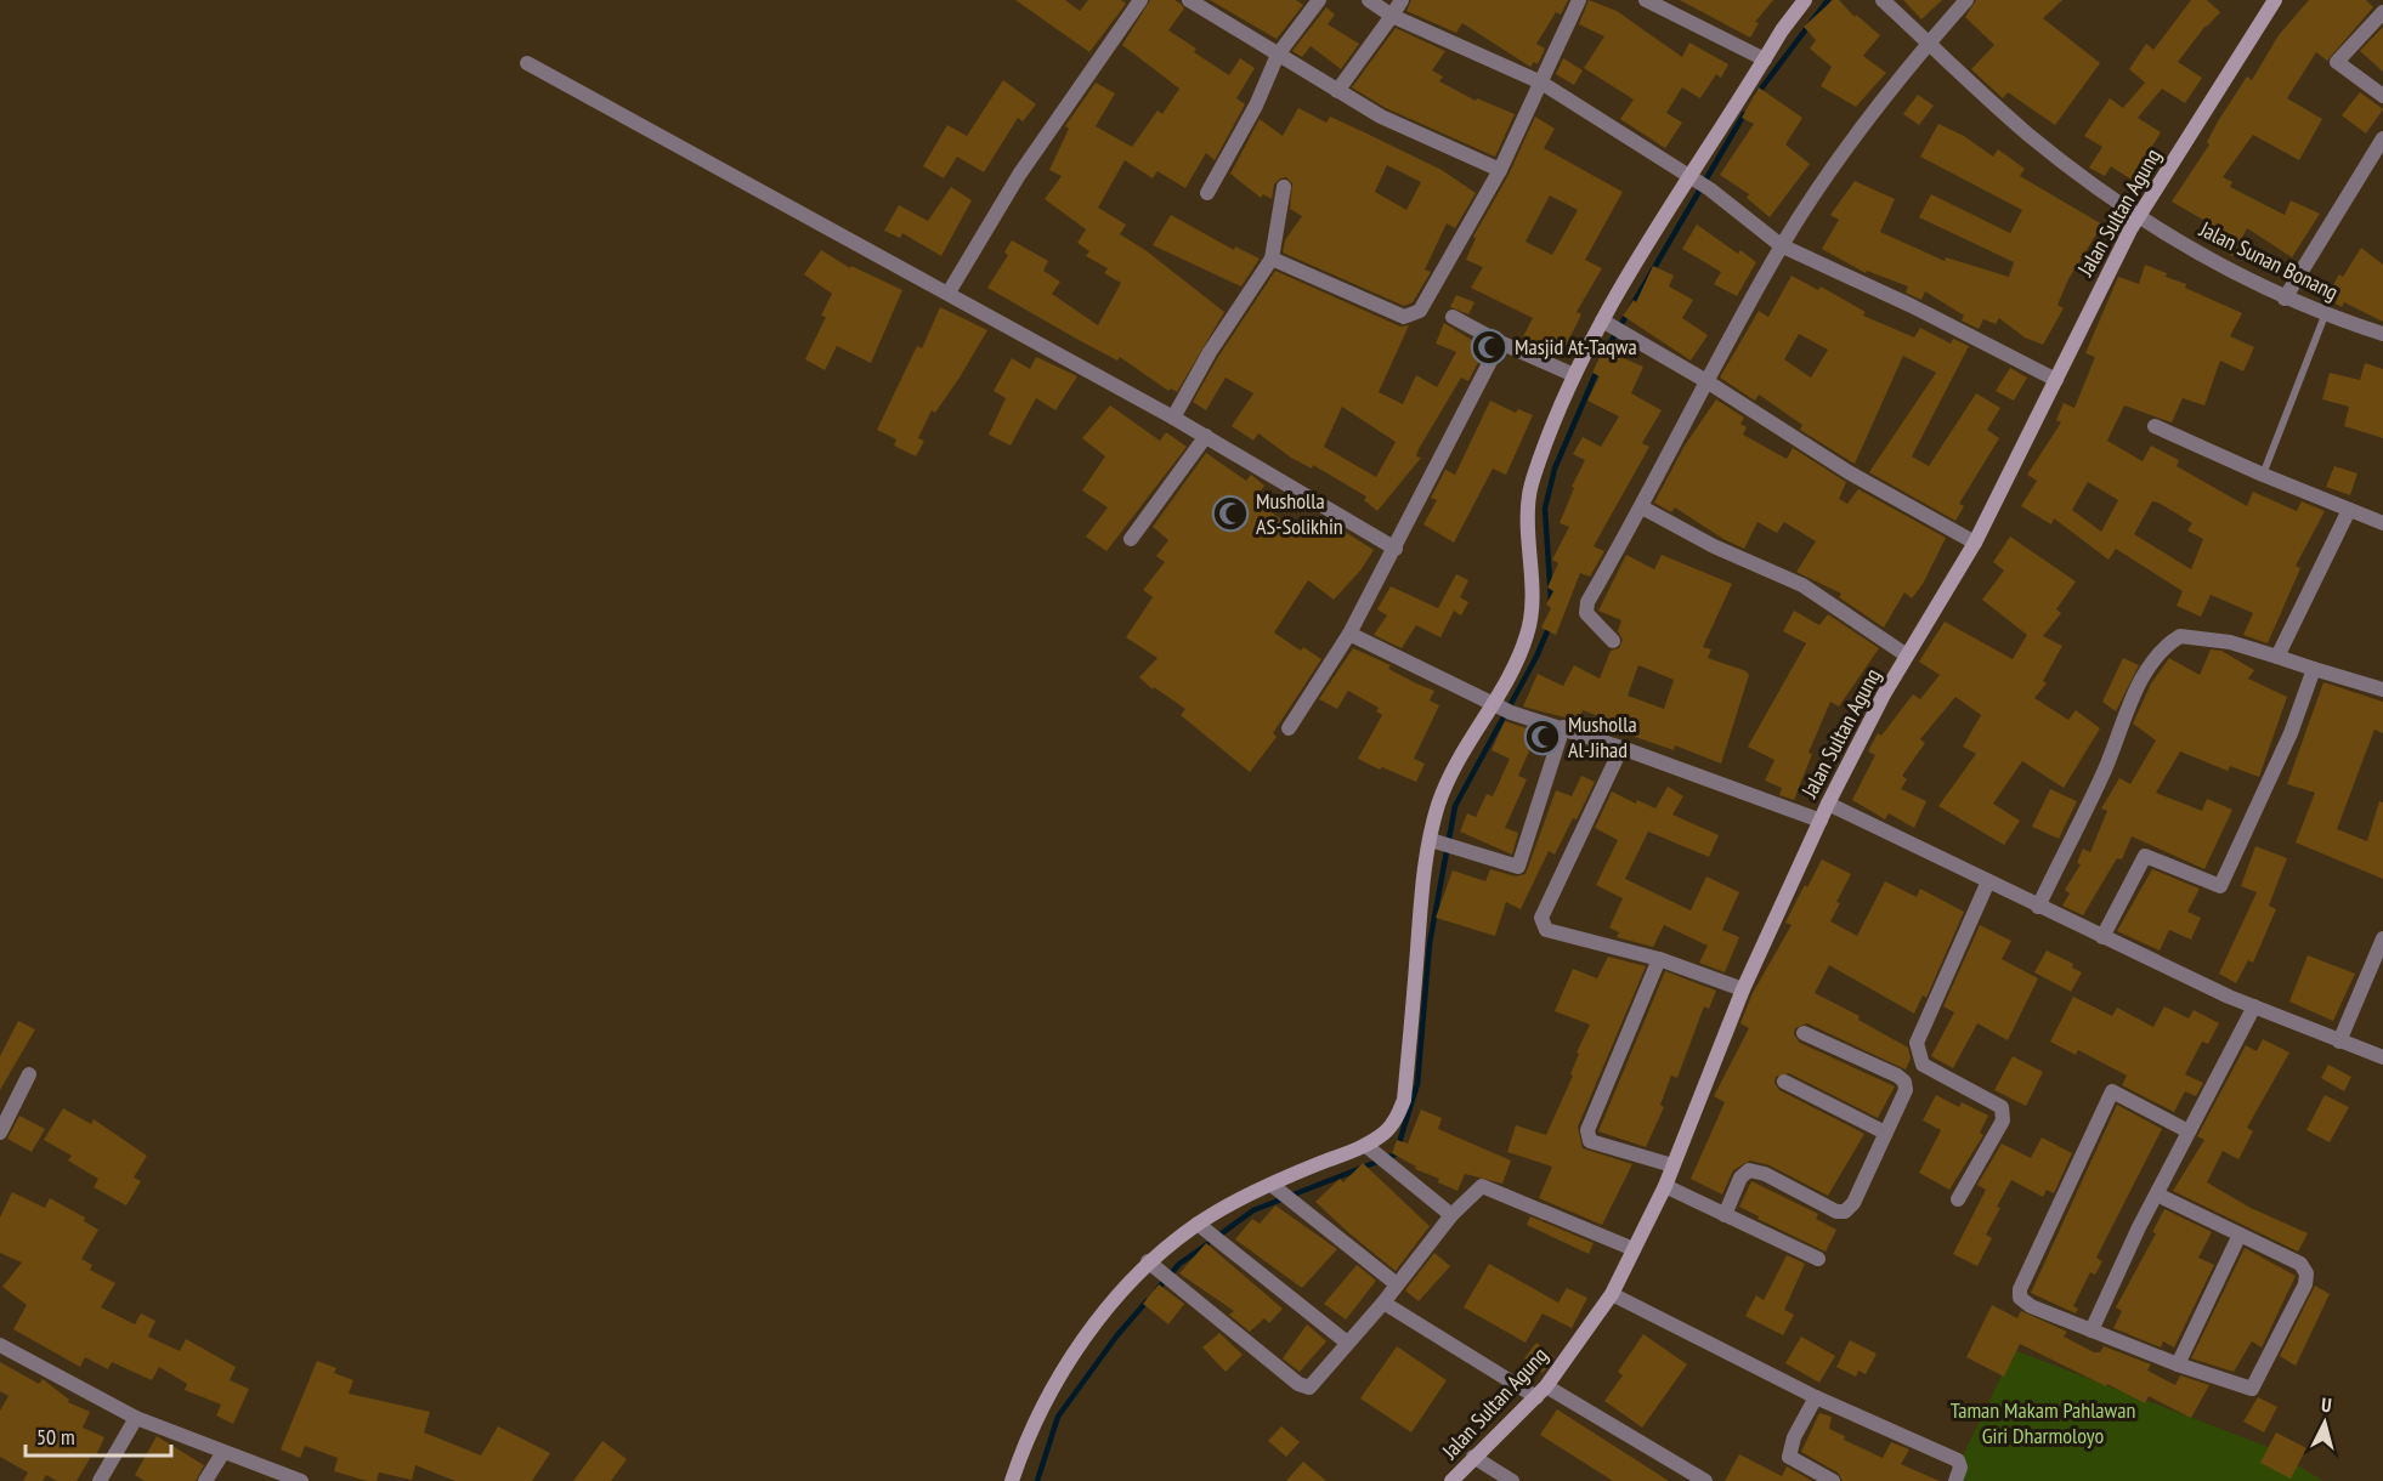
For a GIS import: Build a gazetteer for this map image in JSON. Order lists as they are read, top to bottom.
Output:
{
  "streets": {
    "street": ["Jalan Sultan Agung", "Jalan Sunan Bonang"]
  },
  "crossings": [
    ["Jalan Sultan Agung", "Jalan Sunan Bonang"]
  ],
  "parks": ["Taman Makam Pahlawan Giri Dharmoloyo"],
  "places": {
    "mosque": ["Masjid At-Taqwa", "Musholla AS-Solikhin", "Musholla Al-Jihad"]
  },
  "scale_bar": "50 m",
  "north": "top"
}
